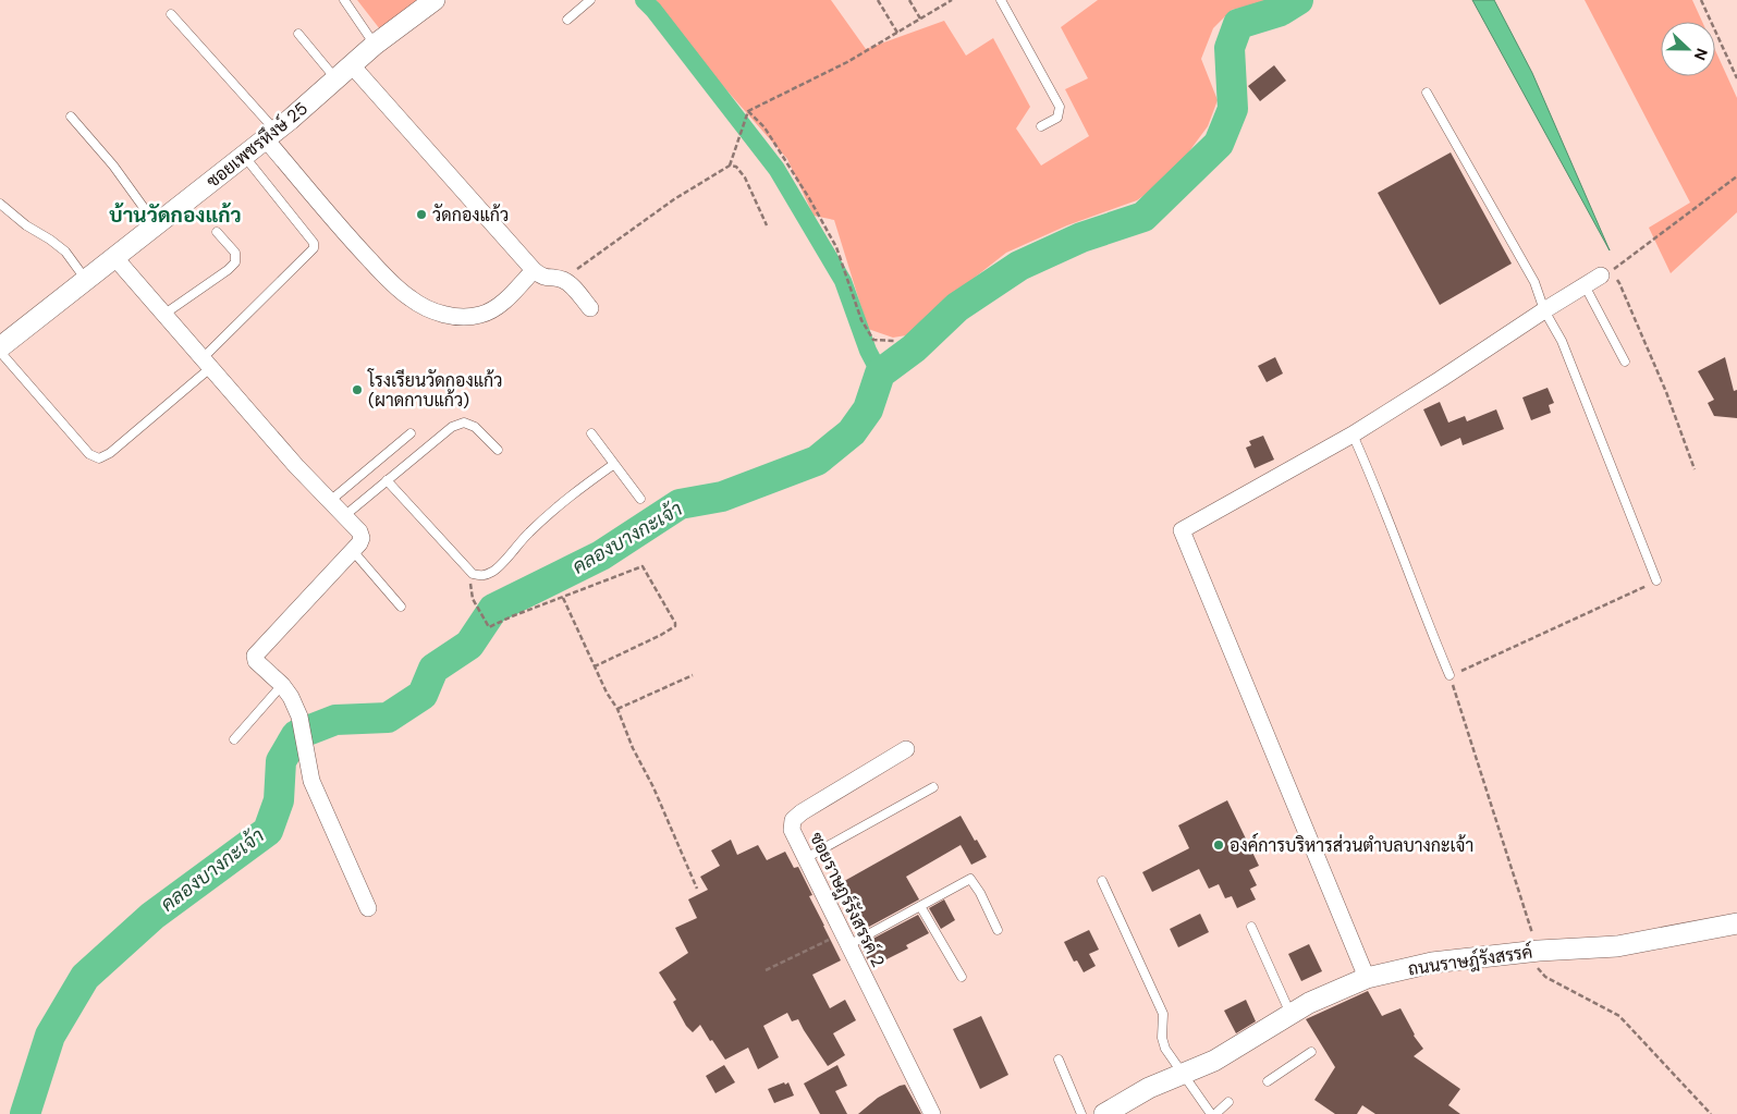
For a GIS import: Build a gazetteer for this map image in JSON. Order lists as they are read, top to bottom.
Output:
{
  "streets": {
    "street": ["ซอยเพชรหึงษ์ 25", "ซอยราษฎร์รังสรรค์ 2", "ถนนราษฎ์รังสรรค์"]
  },
  "districts": ["บ้านวัดกองแก้ว"],
  "water": ["คลองบางกะเจ้า"],
  "places": ["วัดกองแก้ว", "โรงเรียนวัดกองแก้ว (ผาดกาบแก้ว)", "องค์การบริหารส่วนตำบลบางกะเจ้า"],
  "north": "right"
}
